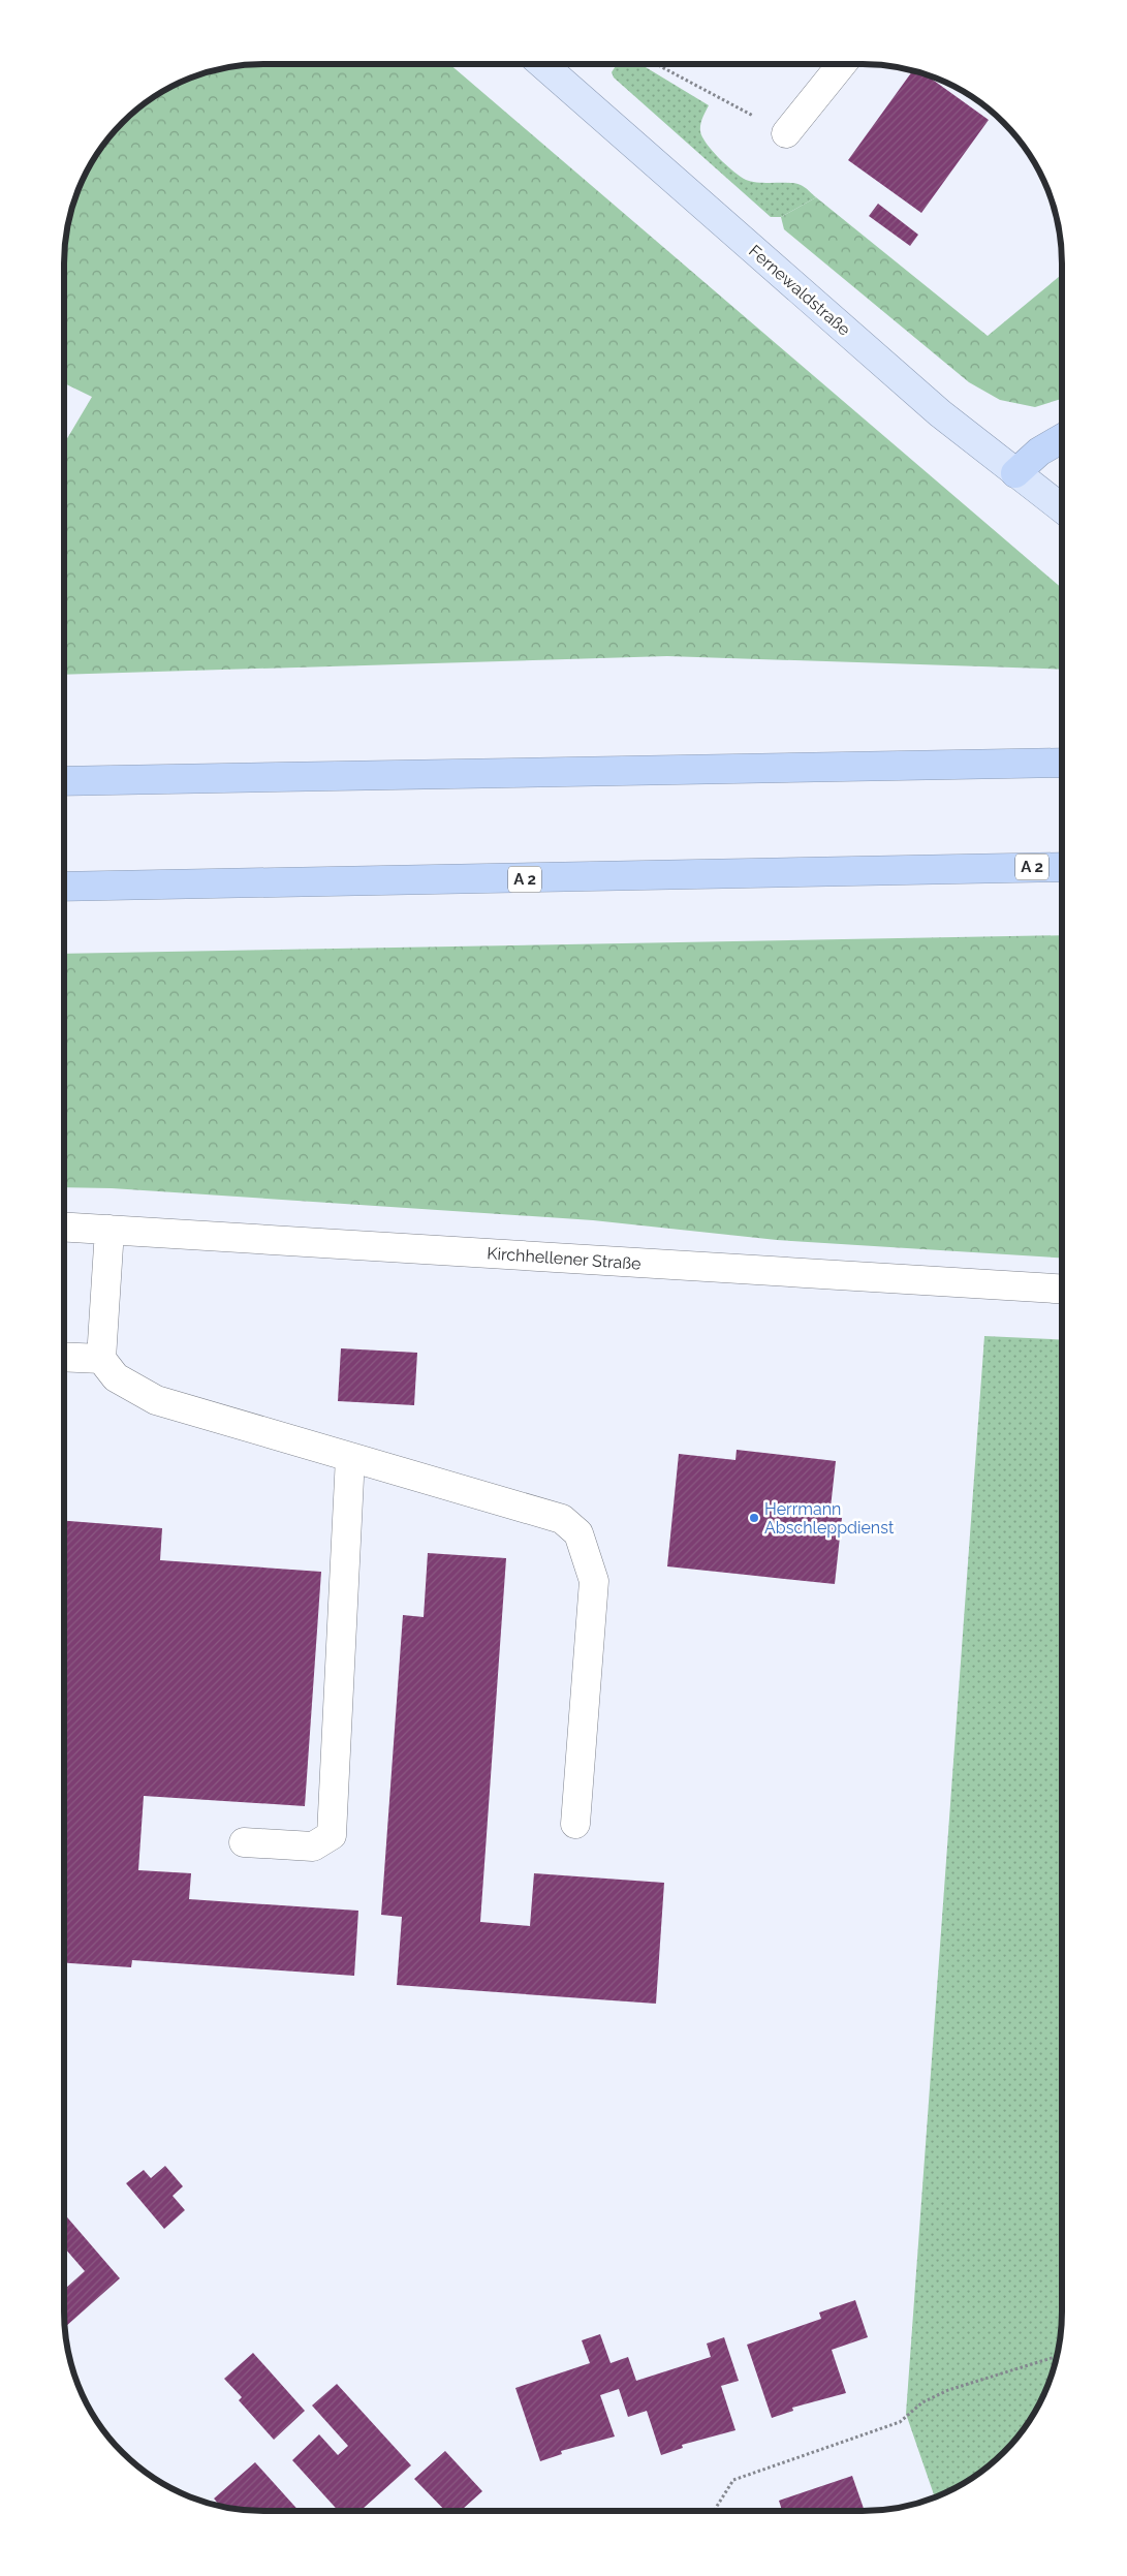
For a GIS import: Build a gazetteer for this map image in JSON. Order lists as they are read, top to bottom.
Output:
{
  "streets": {
    "highway": ["A 2"],
    "main road": ["Fernewaldstraße"],
    "street": ["Kirchhellener Straße"]
  },
  "places": ["Herrmann Abschleppdienst"]
}
